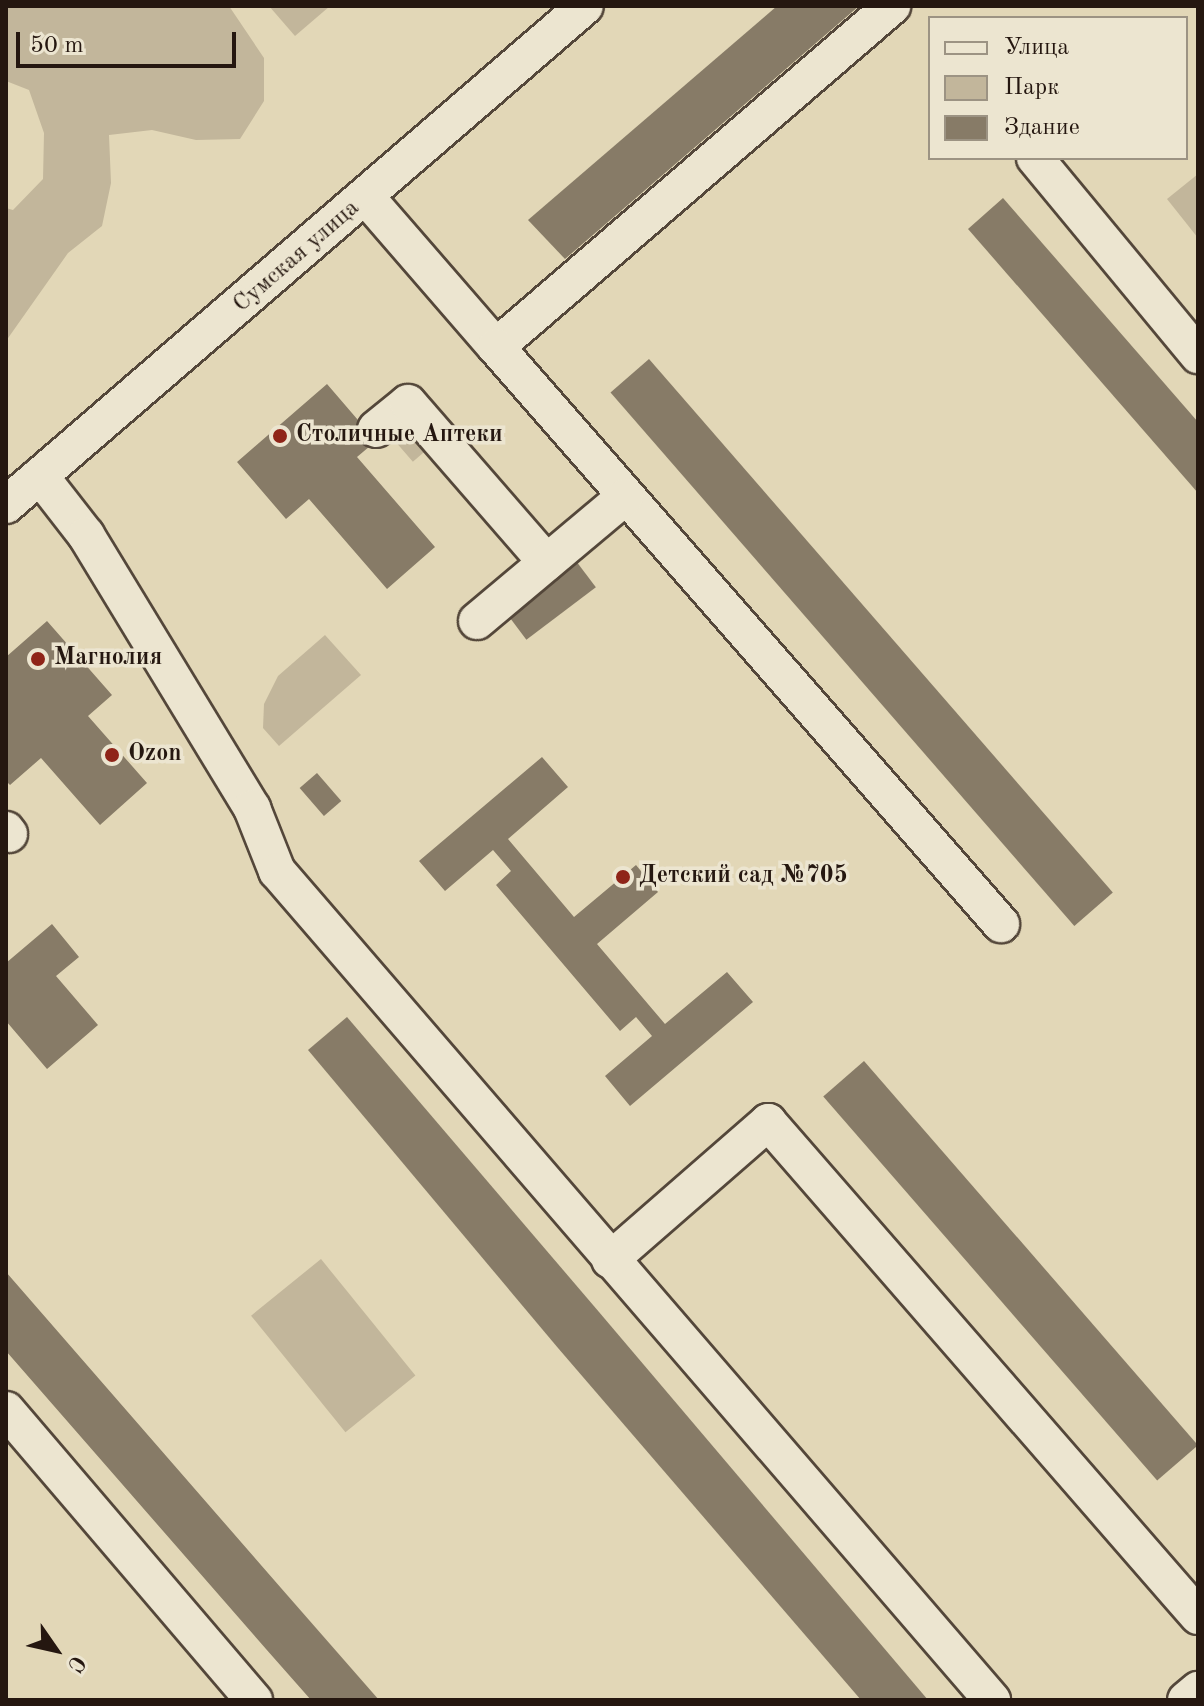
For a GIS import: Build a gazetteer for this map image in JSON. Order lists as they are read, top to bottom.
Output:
{
  "streets": {
    "street": ["Сумская улица"]
  },
  "places": [
    "Столичные Аптеки",
    "Магнолия",
    "Ozon",
    "Детский сад №705"
  ],
  "legend": ["Улица", "Парк", "Здание"],
  "scale_bar": "50 m",
  "north": "bottom right"
}
